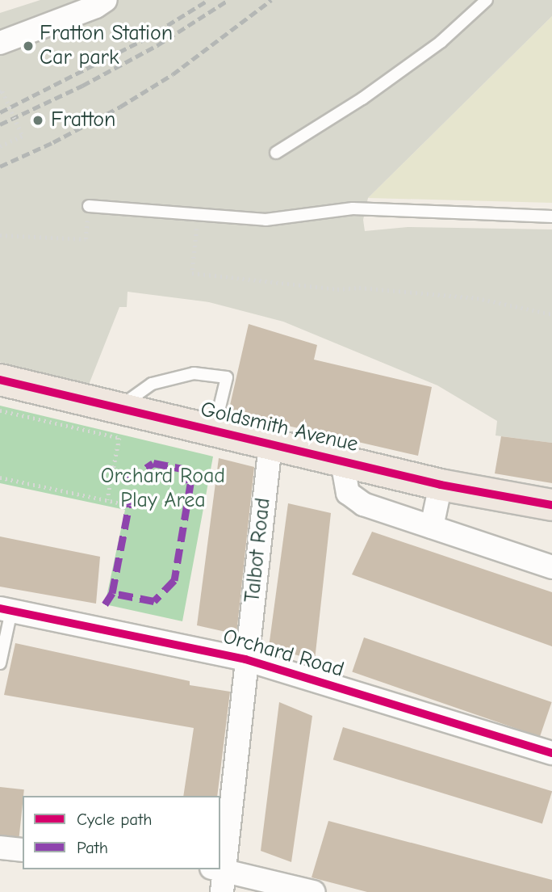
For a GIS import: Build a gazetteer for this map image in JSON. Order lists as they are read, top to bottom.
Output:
{
  "streets": {
    "main road": ["Goldsmith Avenue"],
    "street": ["Talbot Road", "Orchard Road"]
  },
  "crossings": [
    ["Goldsmith Avenue", "Talbot Road"],
    ["Talbot Road", "Orchard Road"]
  ],
  "parks": ["Orchard Road Play Area"],
  "places": ["Fratton Station Car park", "Fratton"],
  "legend": ["Cycle path", "Path"]
}
